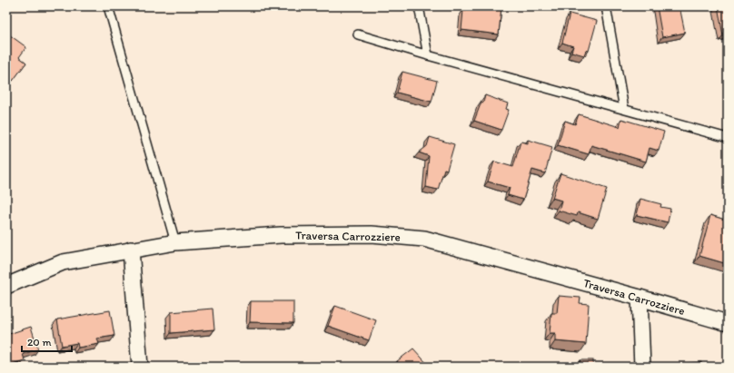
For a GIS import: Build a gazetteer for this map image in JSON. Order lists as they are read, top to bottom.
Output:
{
  "streets": {
    "street": ["Traversa Carrozziere"]
  },
  "scale_bar": "20 m"
}
